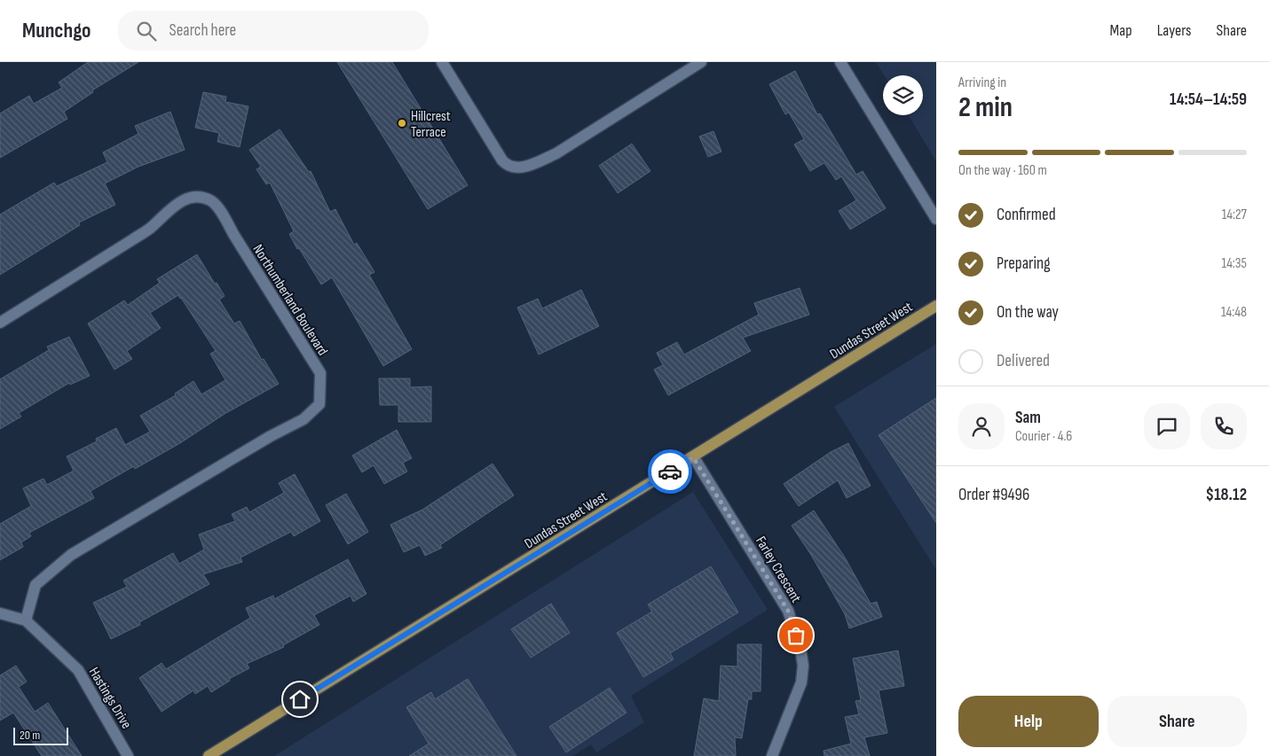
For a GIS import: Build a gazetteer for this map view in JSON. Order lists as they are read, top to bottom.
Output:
{
  "streets": {
    "main road": ["Dundas Street West"],
    "street": ["Northumberland Boulevard", "Farley Crescent", "Hastings Drive"]
  },
  "crossings": [
    ["Northumberland Boulevard", "Hastings Drive"],
    ["Dundas Street West", "Farley Crescent"]
  ],
  "places": ["Hillcrest Terrace"],
  "scale_bar": "20 m",
  "page": {
    "header": "Munchgo",
    "search": "Search here",
    "nav": ["Map", "Layers", "Share"],
    "heading": ["2 min", "Arriving in", "14:54–14:59"],
    "panel": [
      "Sam",
      "Courier · 4.6",
      "Order #9496",
      "$18.12"
    ],
    "bar": "On the way · 160 m",
    "list": [
      ["Confirmed", "14:27"],
      ["Preparing", "14:35"],
      ["On the way", "14:48"],
      "Delivered"
    ],
    "buttons": ["Help", "Share"],
    "scale": "20 m"
  }
}
